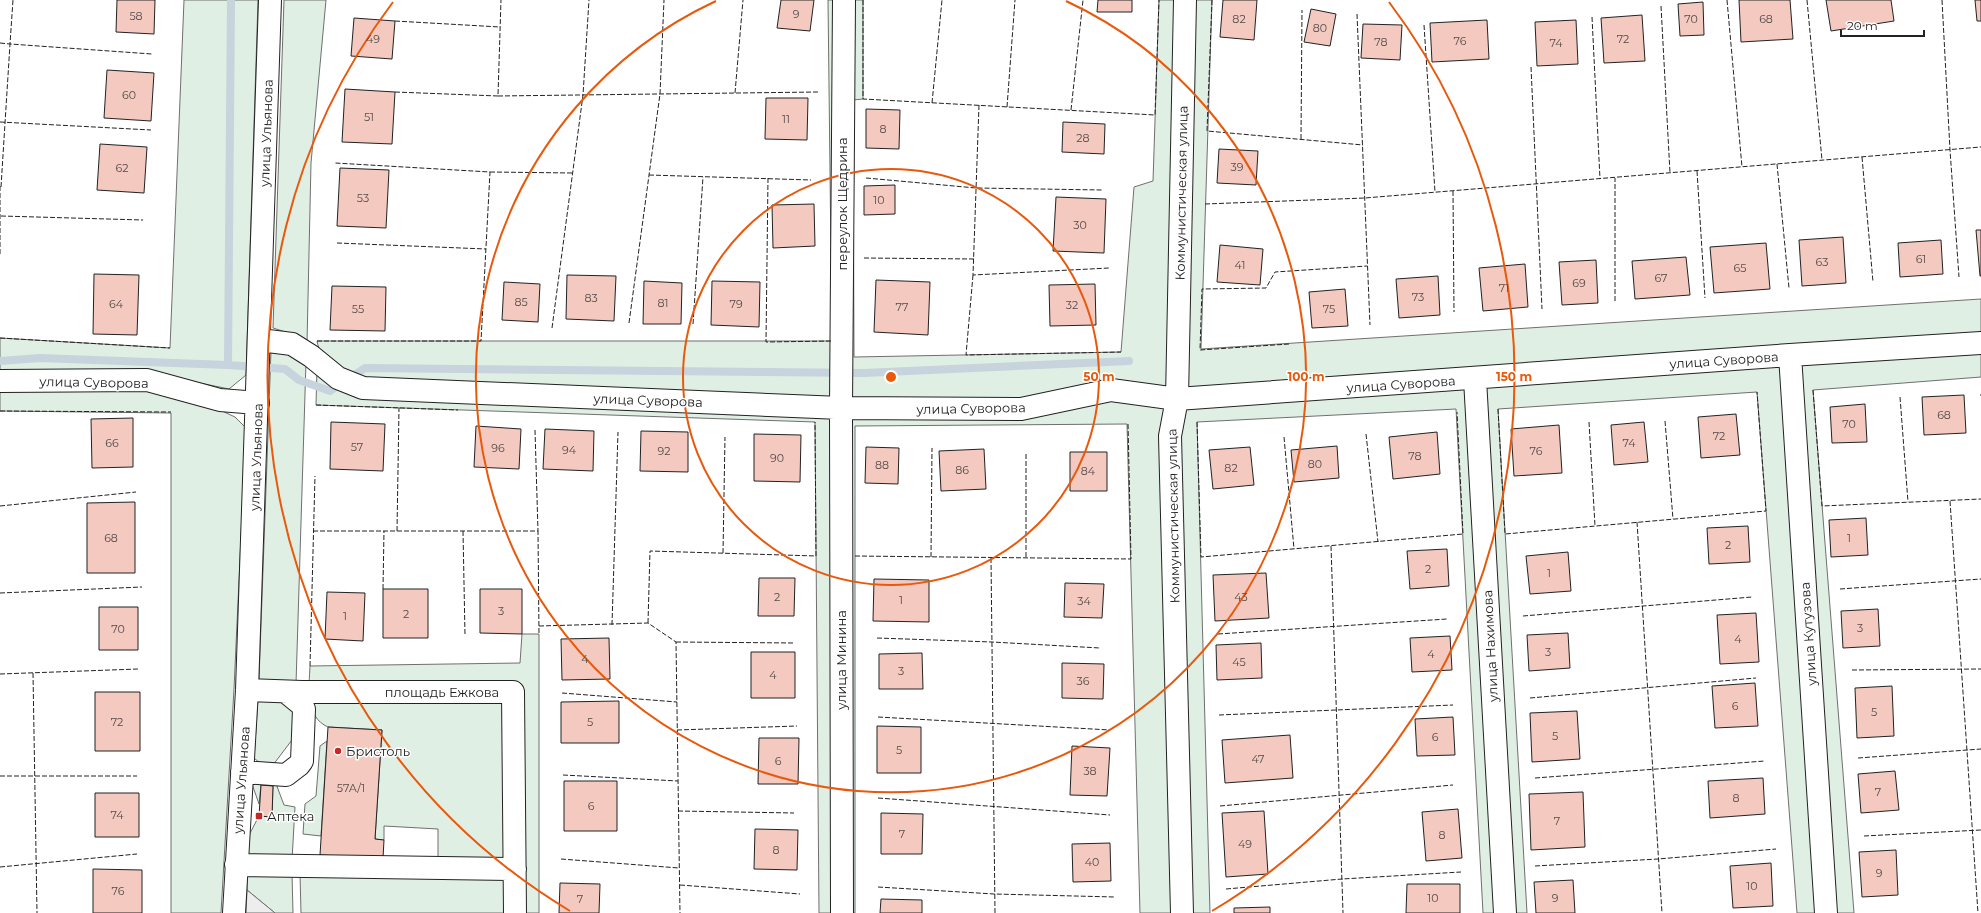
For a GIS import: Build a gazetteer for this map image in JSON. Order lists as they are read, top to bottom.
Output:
{
  "streets": {
    "street": [
      "улица Ульянова",
      "Коммунистическая улица",
      "переулок Щедрина",
      "улица Суворова",
      "улица Кутузова",
      "улица Нахимова",
      "улица Минина",
      "площадь Ежкова"
    ]
  },
  "crossings": [
    ["улица Ульянова", "улица Суворова"],
    ["улица Ульянова", "площадь Ежкова"],
    ["Коммунистическая улица", "улица Суворова"],
    ["переулок Щедрина", "улица Суворова"],
    ["переулок Щедрина", "улица Минина"],
    ["улица Суворова", "улица Кутузова"],
    ["улица Суворова", "улица Нахимова"],
    ["улица Суворова", "улица Минина"]
  ],
  "places": {
    "other": ["Бристоль"],
    "transit": ["Аптека"]
  },
  "house_numbers": [
    "9",
    "58",
    "82",
    "70",
    "68",
    "80",
    "49",
    "72",
    "76",
    "78",
    "74",
    "60",
    "51",
    "11",
    "8",
    "28",
    "39",
    "62",
    "53",
    "10",
    "30",
    "61",
    "63",
    "41",
    "65",
    "67",
    "69",
    "71",
    "73",
    "83",
    "85",
    "81",
    "64",
    "79",
    "32",
    "77",
    "55",
    "75",
    "68",
    "70",
    "72",
    "66",
    "74",
    "57",
    "96",
    "94",
    "92",
    "76",
    "78",
    "90",
    "80",
    "88",
    "82",
    "86",
    "84",
    "68",
    "1",
    "2",
    "2",
    "1",
    "2",
    "43",
    "1",
    "34",
    "3",
    "2",
    "1",
    "3",
    "70",
    "4",
    "3",
    "4",
    "4",
    "45",
    "3",
    "4",
    "36",
    "6",
    "5",
    "72",
    "5",
    "5",
    "6",
    "5",
    "47",
    "6",
    "38",
    "57А/1",
    "7",
    "8",
    "6",
    "74",
    "7",
    "7",
    "8",
    "49",
    "8",
    "40",
    "9",
    "10",
    "76",
    "10",
    "9",
    "7"
  ],
  "scale_bar": "20 m",
  "rings": ["50 m", "100 m", "150 m"]
}
